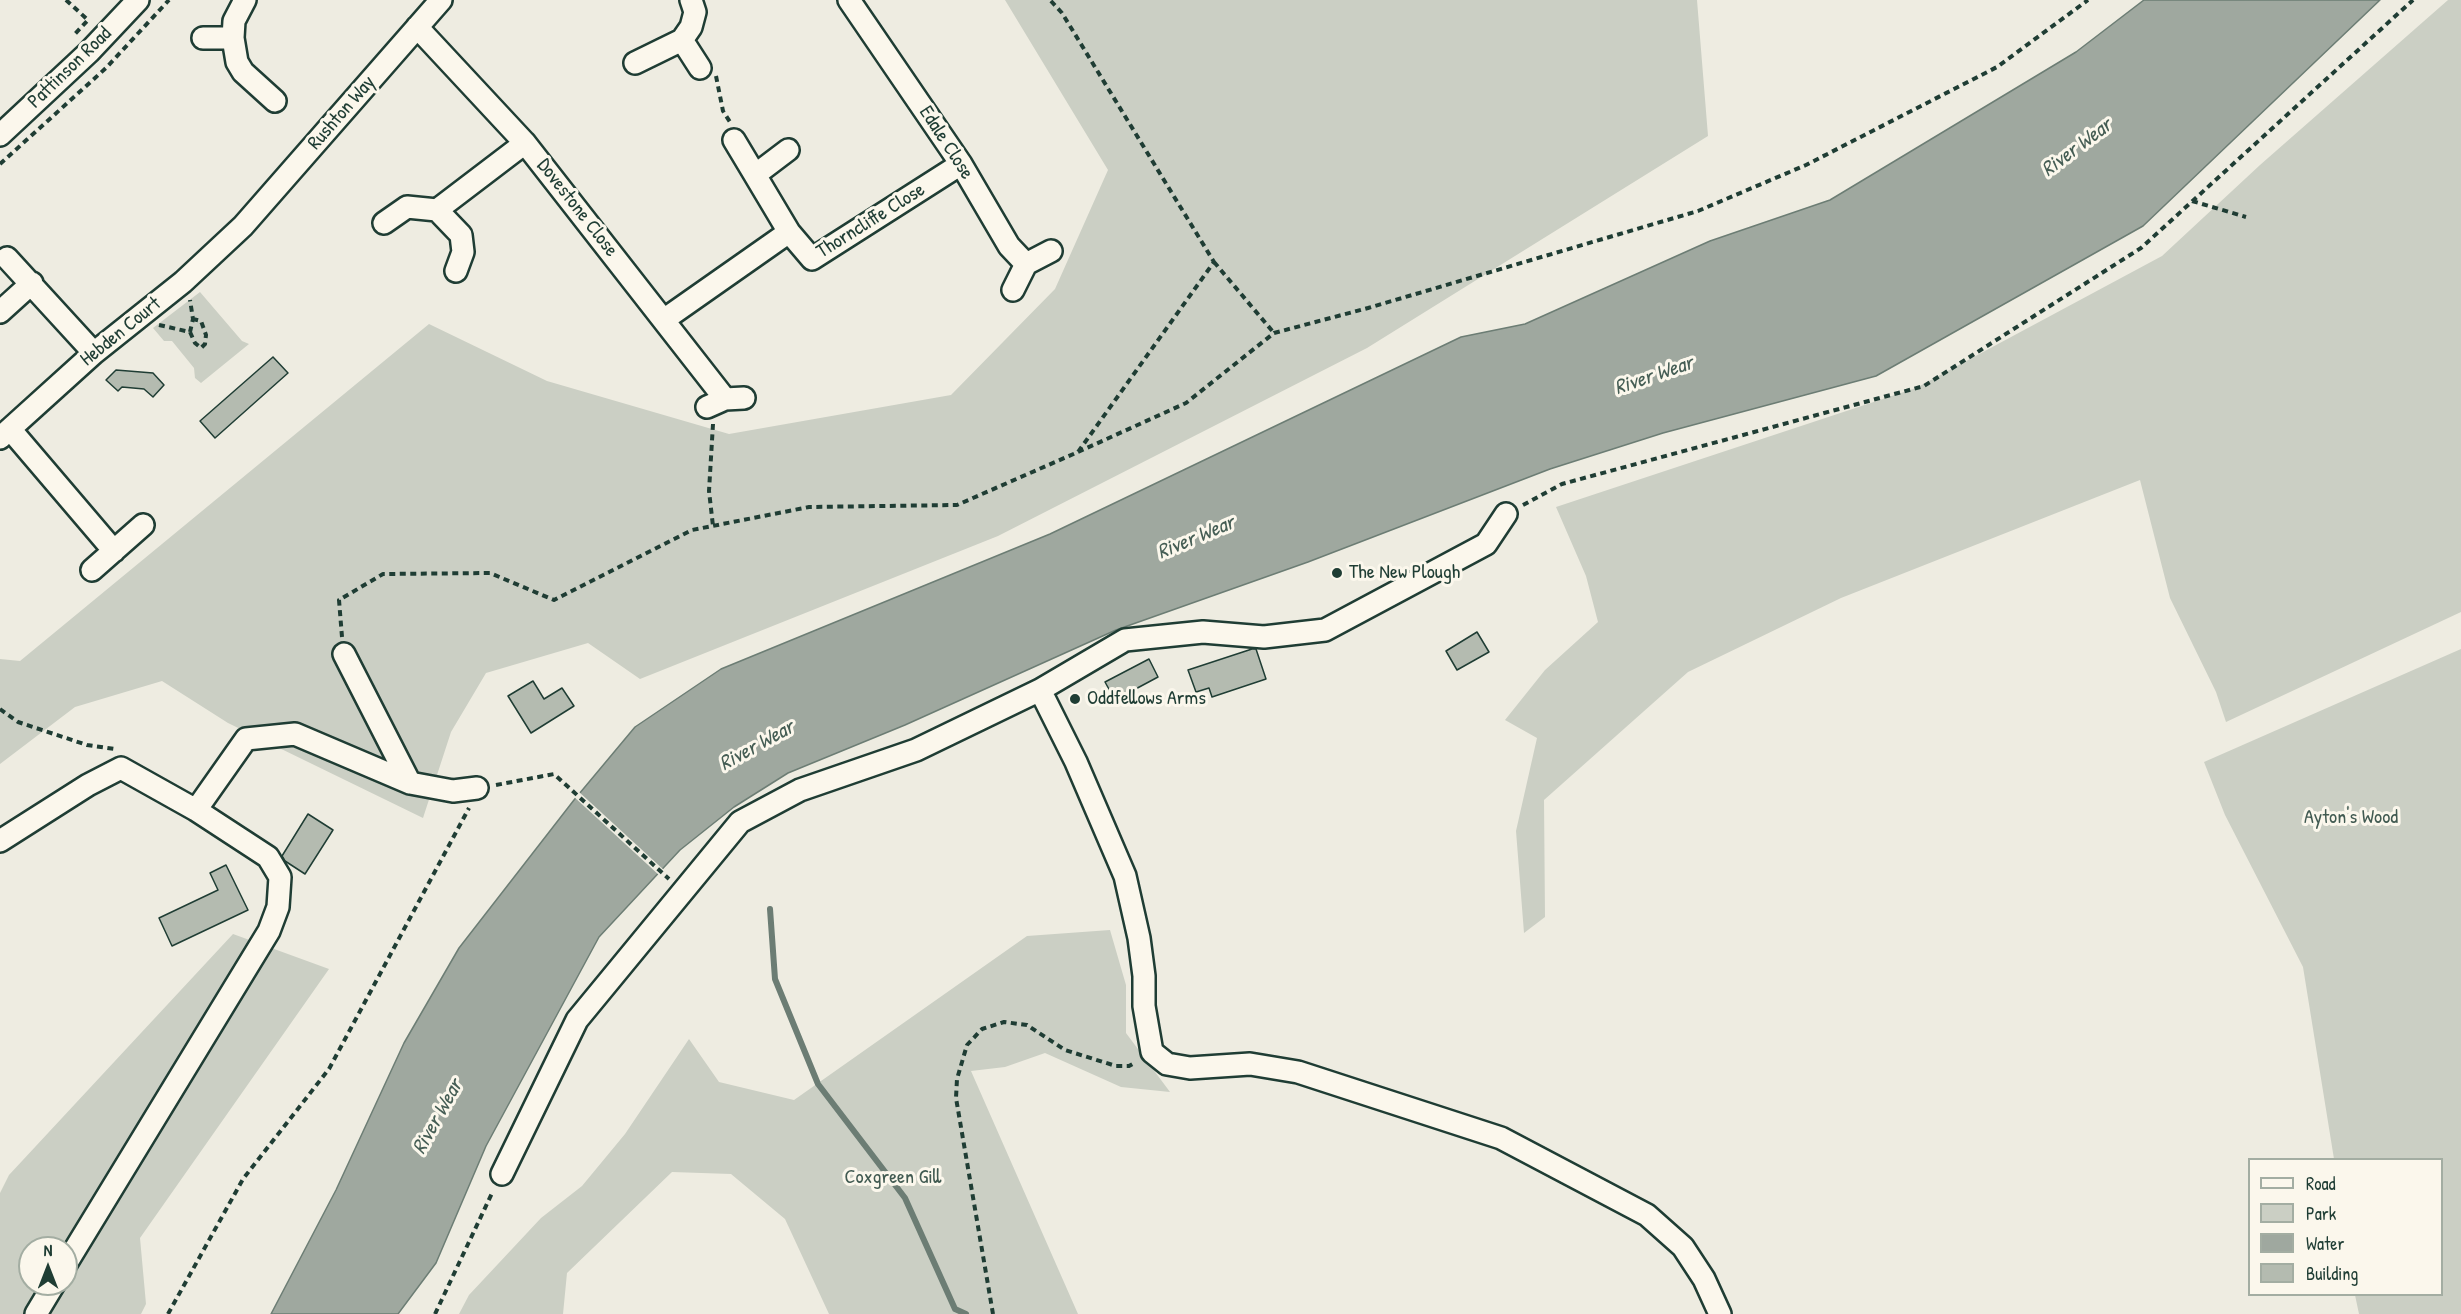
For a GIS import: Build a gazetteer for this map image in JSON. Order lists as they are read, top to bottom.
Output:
{
  "streets": {
    "street": [
      "Pattinson Road",
      "Rushton Way",
      "Edale Close",
      "Dovestone Close",
      "Thorncliffe Close",
      "Hebden Court"
    ]
  },
  "crossings": [
    ["Rushton Way", "Dovestone Close"],
    ["Rushton Way", "Hebden Court"],
    ["Edale Close", "Thorncliffe Close"],
    ["Dovestone Close", "Thorncliffe Close"]
  ],
  "water": ["River Wear"],
  "parks": ["Ayton's Wood", "Coxgreen Gill"],
  "places": ["The New Plough", "Oddfellows Arms"],
  "legend": [
    "Road",
    "Park",
    "Water",
    "Building"
  ],
  "north": "top"
}
